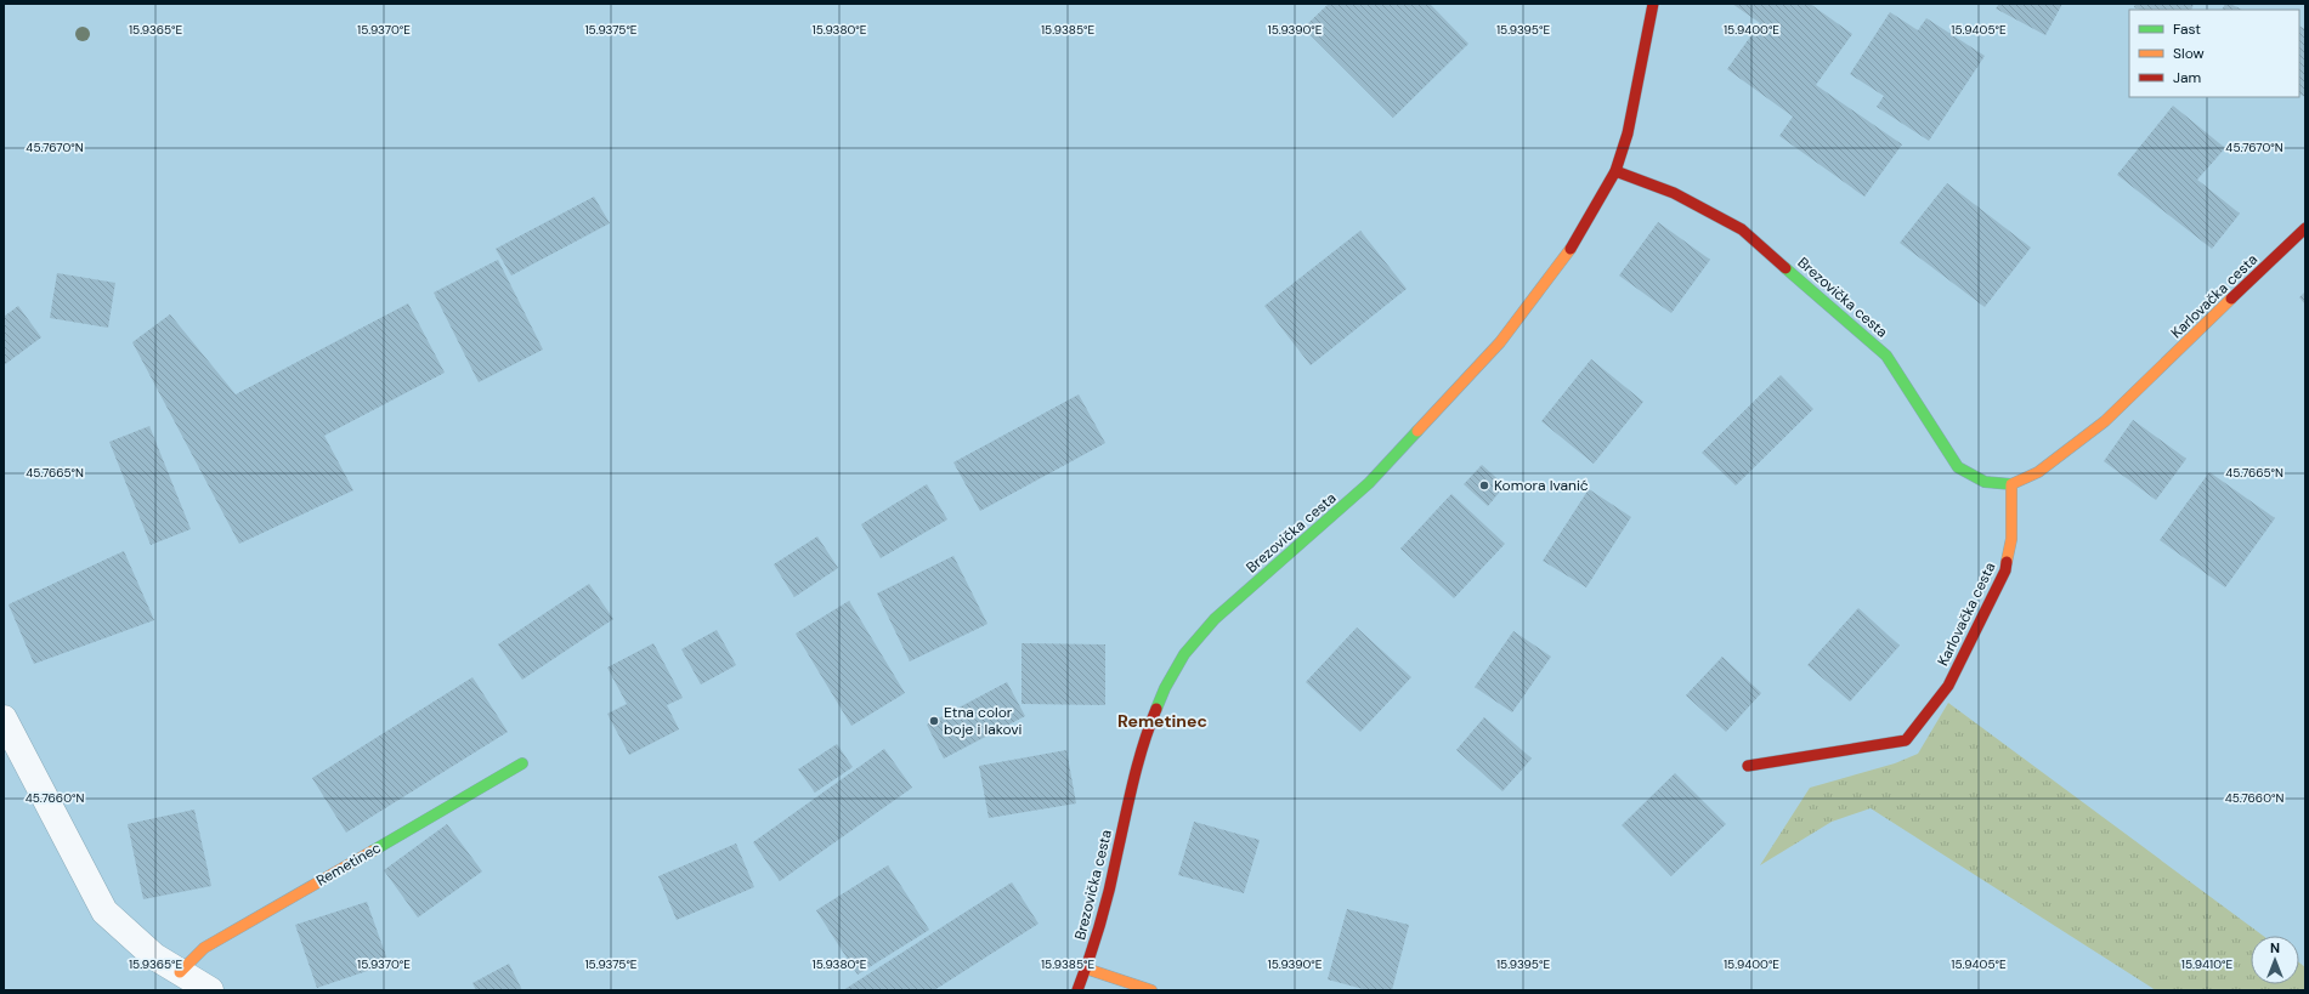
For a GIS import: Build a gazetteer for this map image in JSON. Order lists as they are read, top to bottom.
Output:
{
  "streets": {
    "street": ["Karlovačka cesta", "Brezovička cesta", "Remetinec"]
  },
  "crossings": [
    ["Karlovačka cesta", "Brezovička cesta"]
  ],
  "districts": ["Remetinec"],
  "places": ["Komora Ivanić", "Etna color boje i lakovi"],
  "legend": ["Fast", "Slow", "Jam"],
  "north": "top",
  "coordinates": [
    "15.9365°E",
    "15.9370°E",
    "15.9375°E",
    "15.9380°E",
    "15.9385°E",
    "15.9390°E",
    "15.9395°E",
    "15.9400°E",
    "15.9405°E",
    "45.7670°N",
    "45.7665°N",
    "45.7660°N",
    "15.9410°E"
  ]
}
